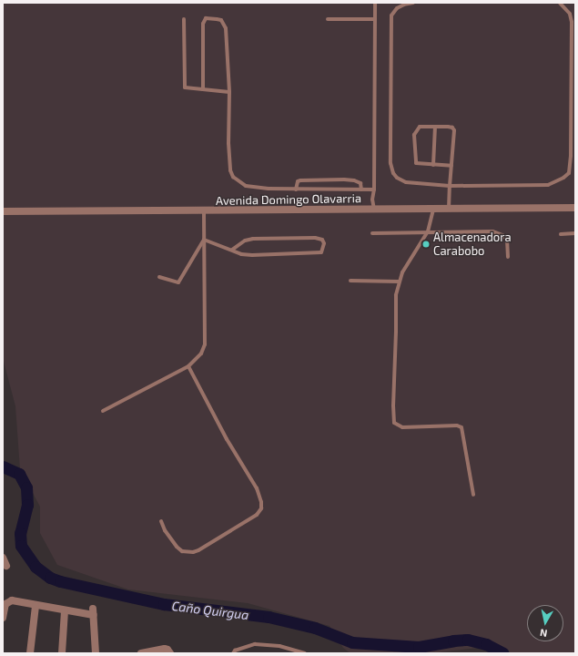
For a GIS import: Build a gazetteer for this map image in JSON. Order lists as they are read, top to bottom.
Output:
{
  "streets": {
    "street": ["Avenida Domingo Olavarria"]
  },
  "water": ["Caño Quirgua"],
  "places": ["Almacenadora Carabobo"],
  "north": "bottom"
}
